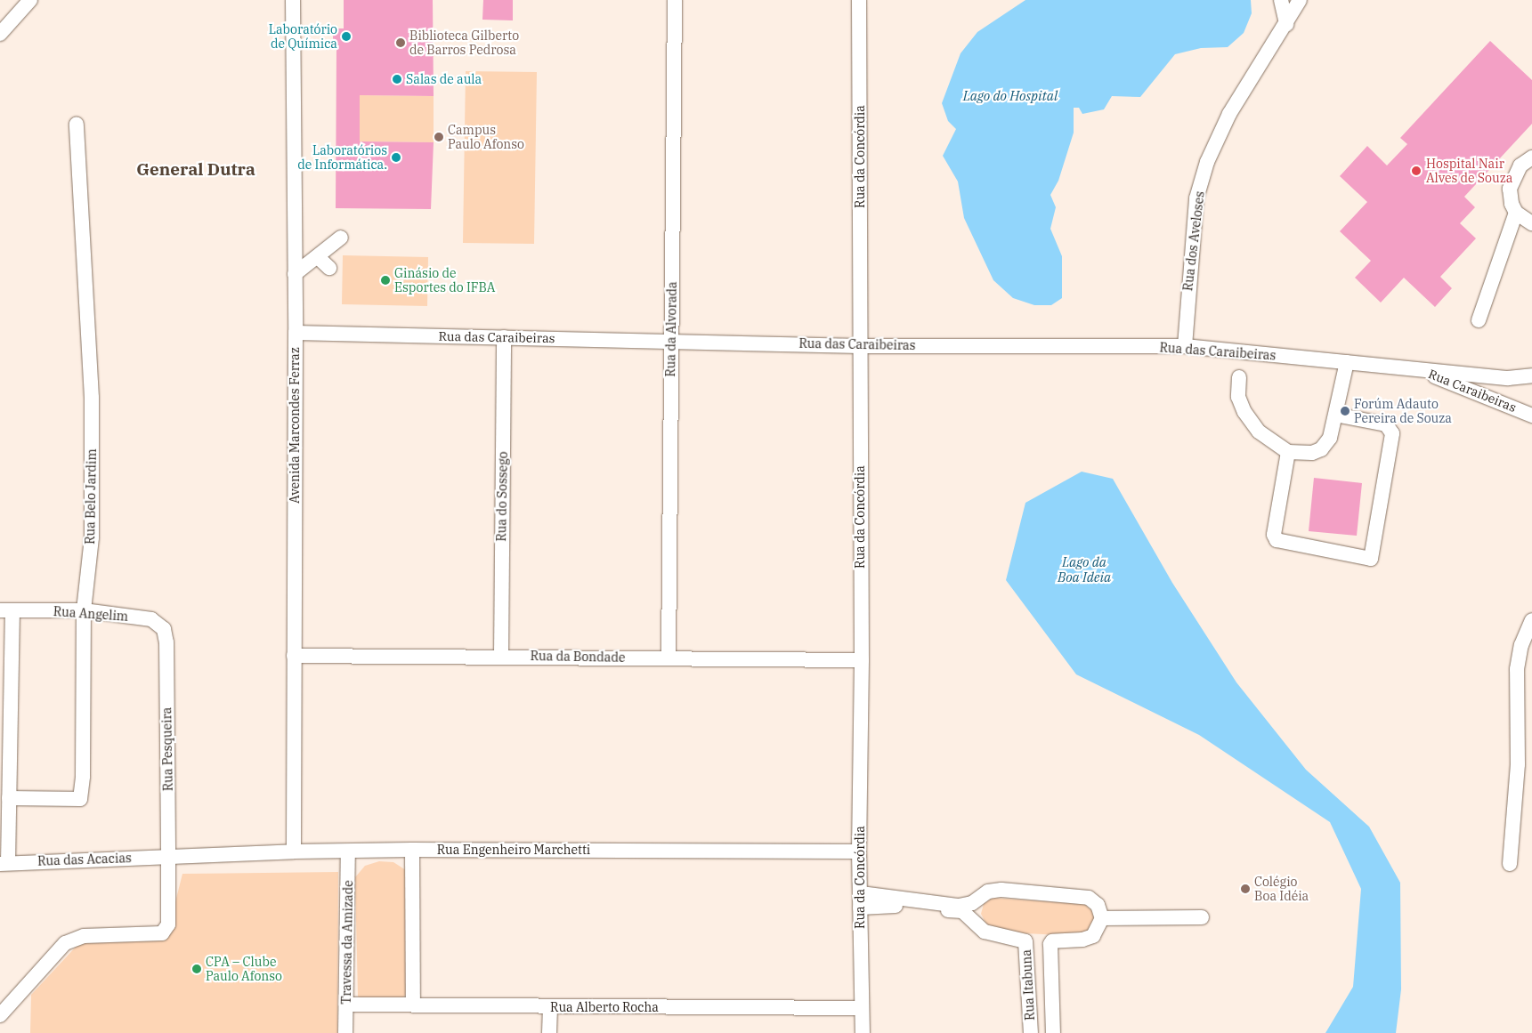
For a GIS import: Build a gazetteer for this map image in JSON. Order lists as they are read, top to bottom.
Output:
{
  "streets": {
    "street": [
      "Rua da Concórdia",
      "Rua dos Aveloses",
      "Rua da Alvorada",
      "Rua das Caraibeiras",
      "Rua Caraibeiras",
      "Avenida Marcondes Ferraz",
      "Rua Belo Jardim",
      "Rua do Sossego",
      "Rua Angelim",
      "Rua da Bondade",
      "Rua Pesqueira",
      "Rua Engenheiro Marchetti",
      "Rua das Acacias",
      "Travessa da Amizade",
      "Rua Itabuna",
      "Rua Alberto Rocha"
    ]
  },
  "crossings": [
    ["Rua da Concórdia", "Rua das Caraibeiras"],
    ["Rua da Concórdia", "Rua da Bondade"],
    ["Rua da Concórdia", "Rua Engenheiro Marchetti"],
    ["Rua da Concórdia", "Rua Itabuna"],
    ["Rua da Concórdia", "Rua Alberto Rocha"],
    ["Rua dos Aveloses", "Rua das Caraibeiras"],
    ["Rua da Alvorada", "Rua das Caraibeiras"],
    ["Rua da Alvorada", "Rua da Bondade"],
    ["Rua das Caraibeiras", "Rua Caraibeiras"],
    ["Rua das Caraibeiras", "Avenida Marcondes Ferraz"],
    ["Rua das Caraibeiras", "Rua do Sossego"],
    ["Avenida Marcondes Ferraz", "Rua da Bondade"],
    ["Avenida Marcondes Ferraz", "Rua Engenheiro Marchetti"],
    ["Rua Belo Jardim", "Rua Angelim"],
    ["Rua do Sossego", "Rua da Bondade"],
    ["Rua Angelim", "Rua Pesqueira"],
    ["Rua Pesqueira", "Rua Engenheiro Marchetti"],
    ["Rua Pesqueira", "Rua das Acacias"],
    ["Rua Engenheiro Marchetti", "Rua das Acacias"],
    ["Rua Engenheiro Marchetti", "Travessa da Amizade"],
    ["Travessa da Amizade", "Rua Alberto Rocha"]
  ],
  "districts": ["General Dutra"],
  "water": ["Lago do Hospital", "Lago da Boa Ideia"],
  "places": [
    "Laboratório de Química",
    "Biblioteca Gilberto de Barros Pedrosa",
    "Salas de aula",
    "Campus Paulo Afonso",
    "Laboratórios de Informática.",
    "Hospital Nair Alves de Souza",
    "Ginásio de Esportes do IFBA",
    "Forúm Adauto Pereira de Souza",
    "Colégio Boa Idéia",
    "CPA – Clube Paulo Afonso"
  ]
}
